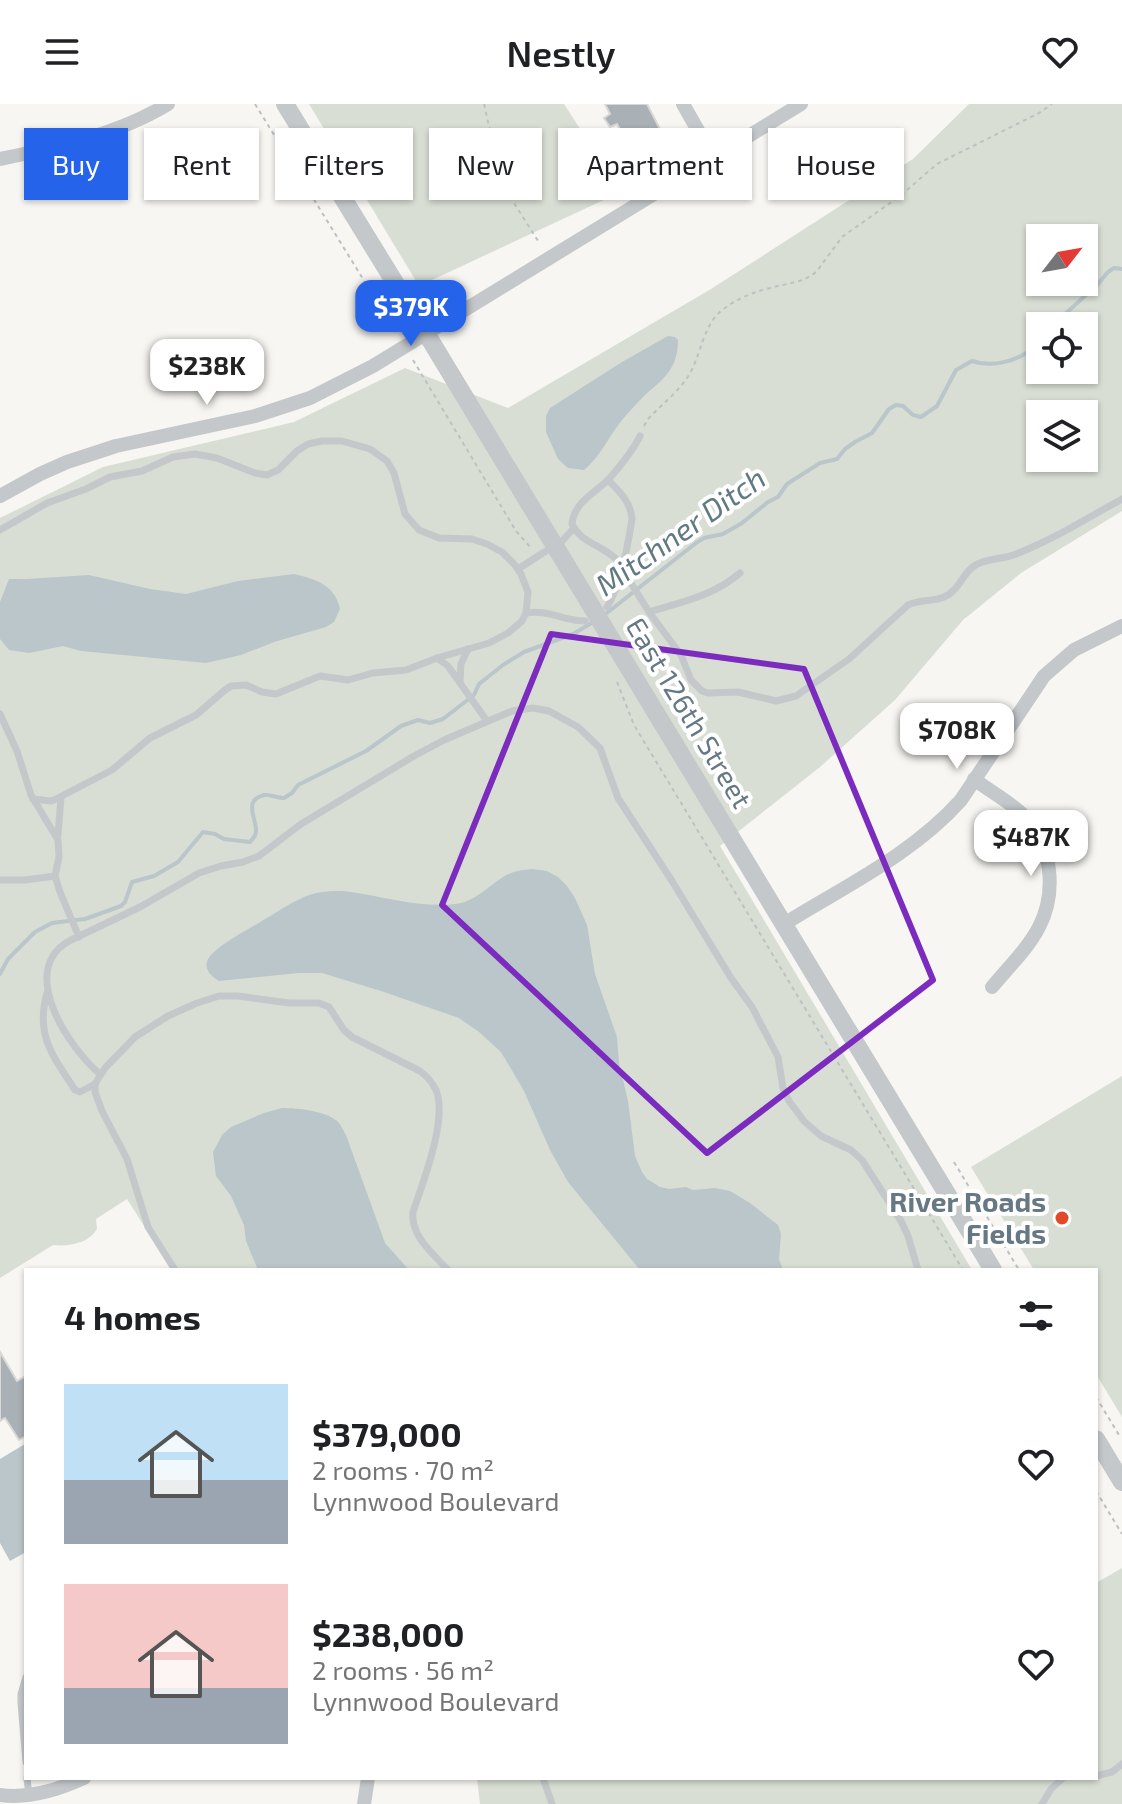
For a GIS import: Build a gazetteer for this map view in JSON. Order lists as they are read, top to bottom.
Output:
{
  "streets": {
    "street": ["East 126th Street"]
  },
  "water": ["Mitchner Ditch"],
  "places": ["River Roads Fields"],
  "north": "top right",
  "page": {
    "header": "Nestly",
    "chip": [
      "Buy",
      "Rent",
      "Filters",
      "New",
      "Apartment",
      "House"
    ],
    "price": [
      "$379K",
      "$238K",
      "$708K",
      "$487K"
    ],
    "heading": "4 homes",
    "list": [
      {
        "name": "$379,000",
        "note": "2 rooms · 70 m² · Lynnwood Boulevard"
      },
      {
        "name": "$238,000",
        "note": "2 rooms · 56 m² · Lynnwood Boulevard"
      }
    ]
  }
}
